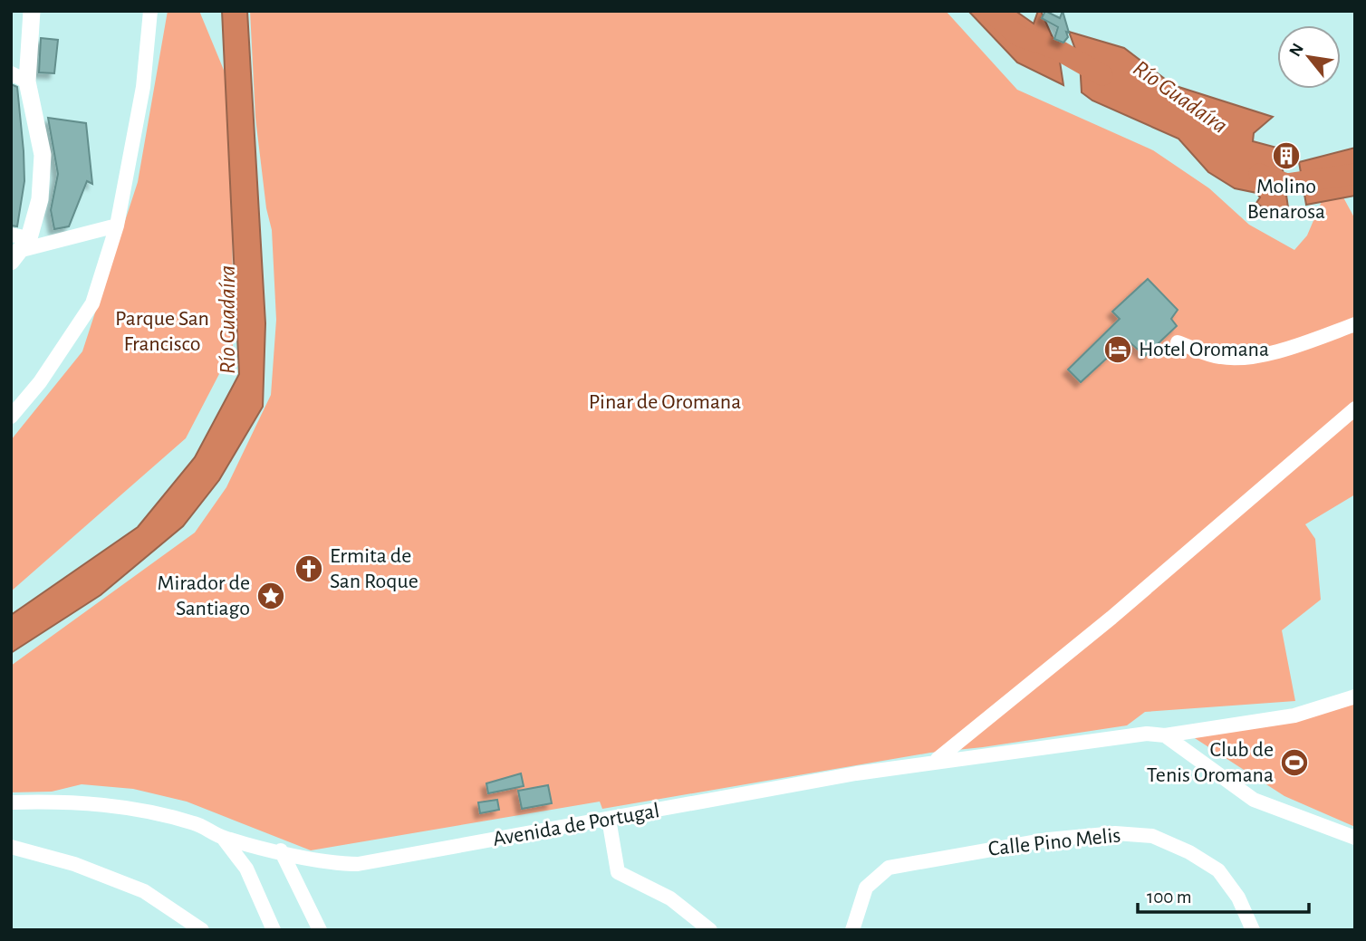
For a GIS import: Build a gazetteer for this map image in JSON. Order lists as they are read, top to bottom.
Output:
{
  "streets": {
    "street": ["Avenida de Portugal", "Calle Pino Melis"]
  },
  "water": ["Río Guadaíra"],
  "parks": ["Parque San Francisco", "Pinar de Oromana"],
  "places": {
    "building": ["Molino Benarosa"],
    "hotel": ["Hotel Oromana"],
    "church": ["Ermita de San Roque"],
    "place": ["Mirador de Santiago"],
    "sports": ["Club de Tenis Oromana"]
  },
  "scale_bar": "100 m",
  "north": "top left"
}
